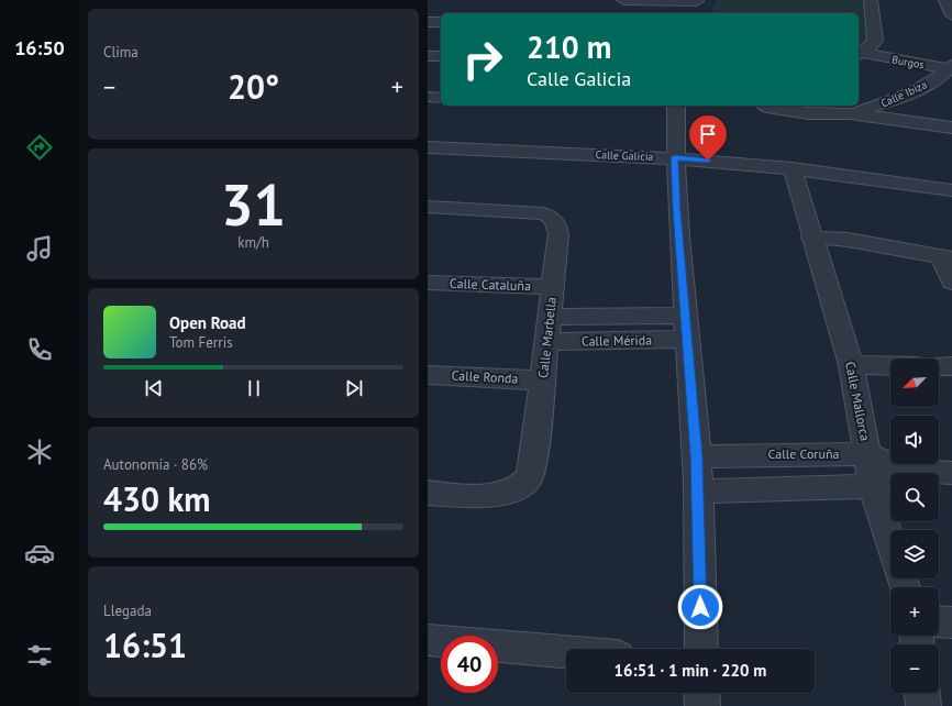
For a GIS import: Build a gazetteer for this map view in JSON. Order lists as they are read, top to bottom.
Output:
{
  "streets": {
    "street": [
      "Burgos",
      "Calle Ibiza",
      "Calle Galicia",
      "Calle Cataluña",
      "Calle Marbella",
      "Calle Mérida",
      "Calle Ronda",
      "Calle Mallorca",
      "Calle Coruña"
    ]
  },
  "crossings": [
    ["Burgos", "Calle Ibiza"],
    ["Calle Galicia", "Calle Mallorca"],
    ["Calle Cataluña", "Calle Marbella"],
    ["Calle Marbella", "Calle Mérida"],
    ["Calle Marbella", "Calle Ronda"],
    ["Calle Mallorca", "Calle Coruña"]
  ],
  "north": "bottom left",
  "page": {
    "tabs": "16:50",
    "tile": [
      "Clima",
      ["31", "km/h"],
      ["Autonomía · 86%", "430 km"],
      ["Llegada", "16:51"]
    ],
    "turn": ["210 m", "Calle Galicia"],
    "heat": ["−", "20°", "+"],
    "song": ["Open Road", "Tom Ferris"],
    "map_buttons": ["+", "−"],
    "limit": "40",
    "trip": "16:51 · 1 min · 220 m"
  }
}
